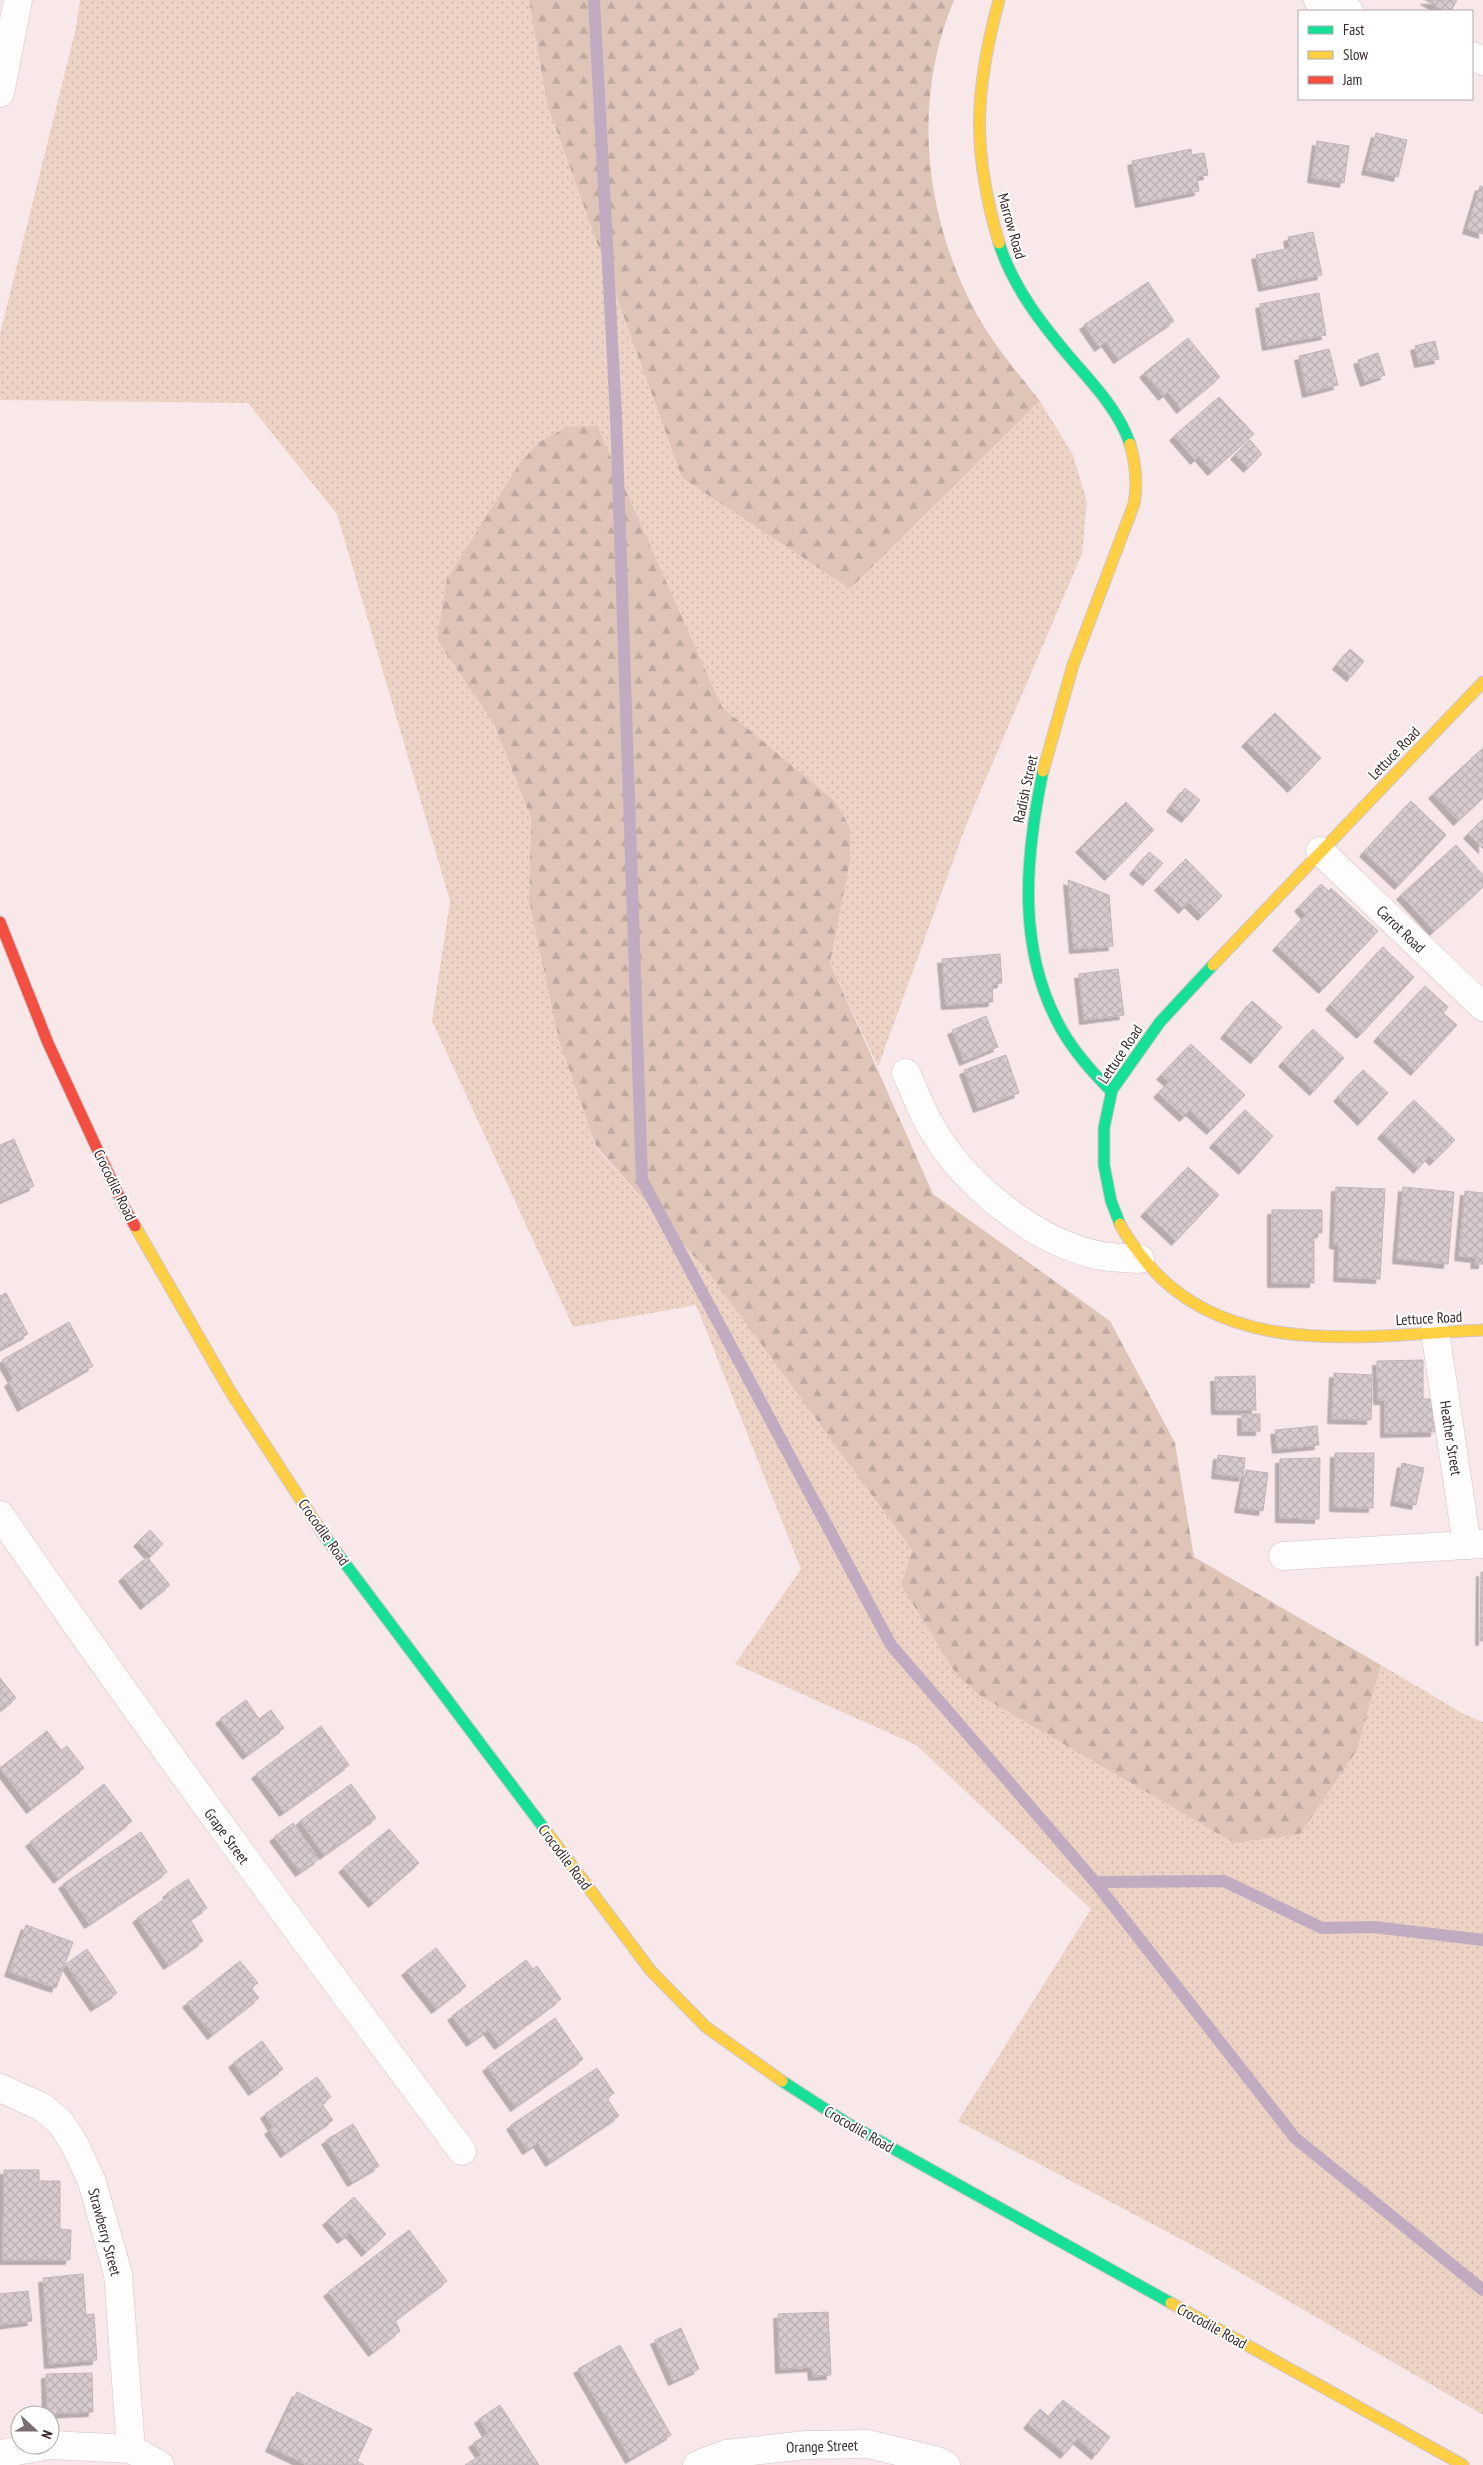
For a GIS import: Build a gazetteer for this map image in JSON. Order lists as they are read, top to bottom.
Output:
{
  "streets": {
    "street": [
      "Marrow Road",
      "Lettuce Road",
      "Radish Street",
      "Carrot Road",
      "Crocodile Road",
      "Heather Street",
      "Grape Street",
      "Strawberry Street",
      "Orange Street"
    ]
  },
  "crossings": [
    ["Marrow Road", "Radish Street"],
    ["Lettuce Road", "Radish Street"],
    ["Lettuce Road", "Carrot Road"],
    ["Lettuce Road", "Heather Street"]
  ],
  "legend": ["Fast", "Slow", "Jam"],
  "north": "right"
}
